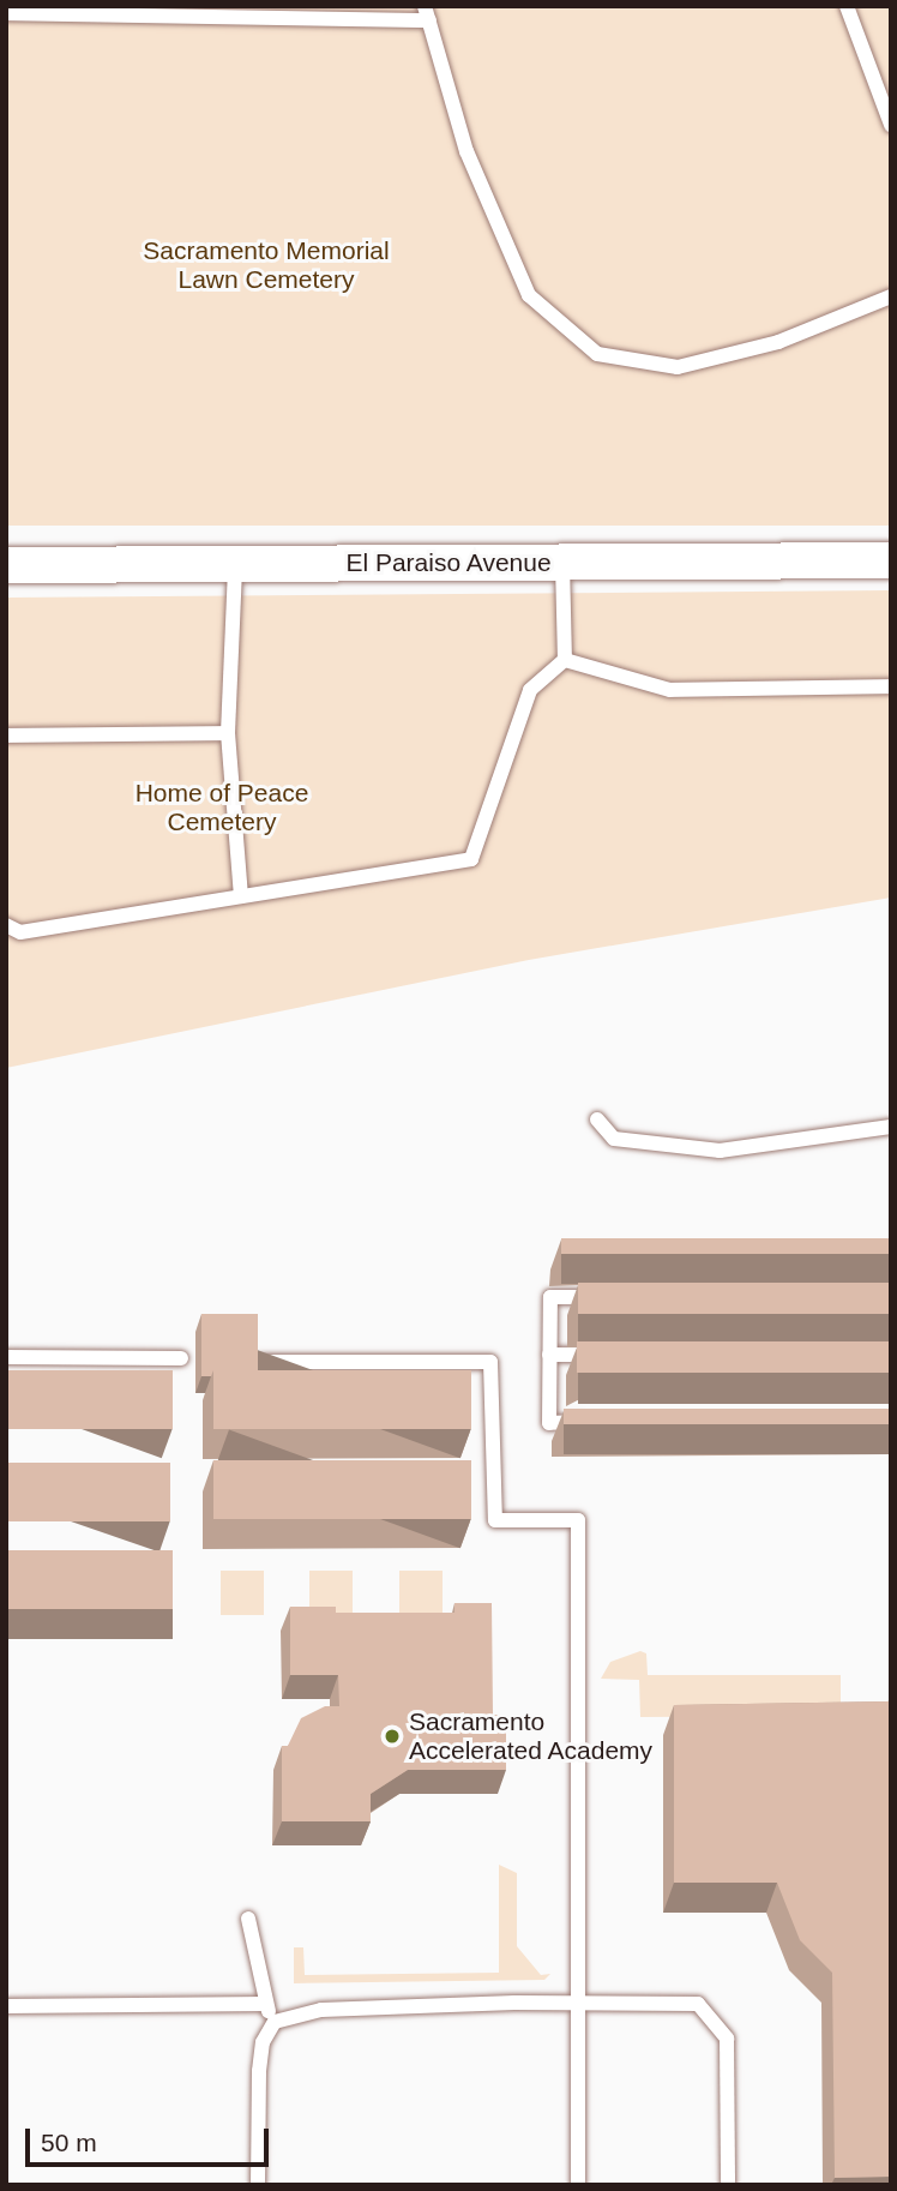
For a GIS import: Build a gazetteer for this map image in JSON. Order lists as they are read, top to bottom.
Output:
{
  "streets": {
    "street": ["El Paraiso Avenue"]
  },
  "parks": ["Sacramento Memorial Lawn Cemetery", "Home of Peace Cemetery"],
  "places": ["Sacramento Accelerated Academy"],
  "scale_bar": "50 m"
}
